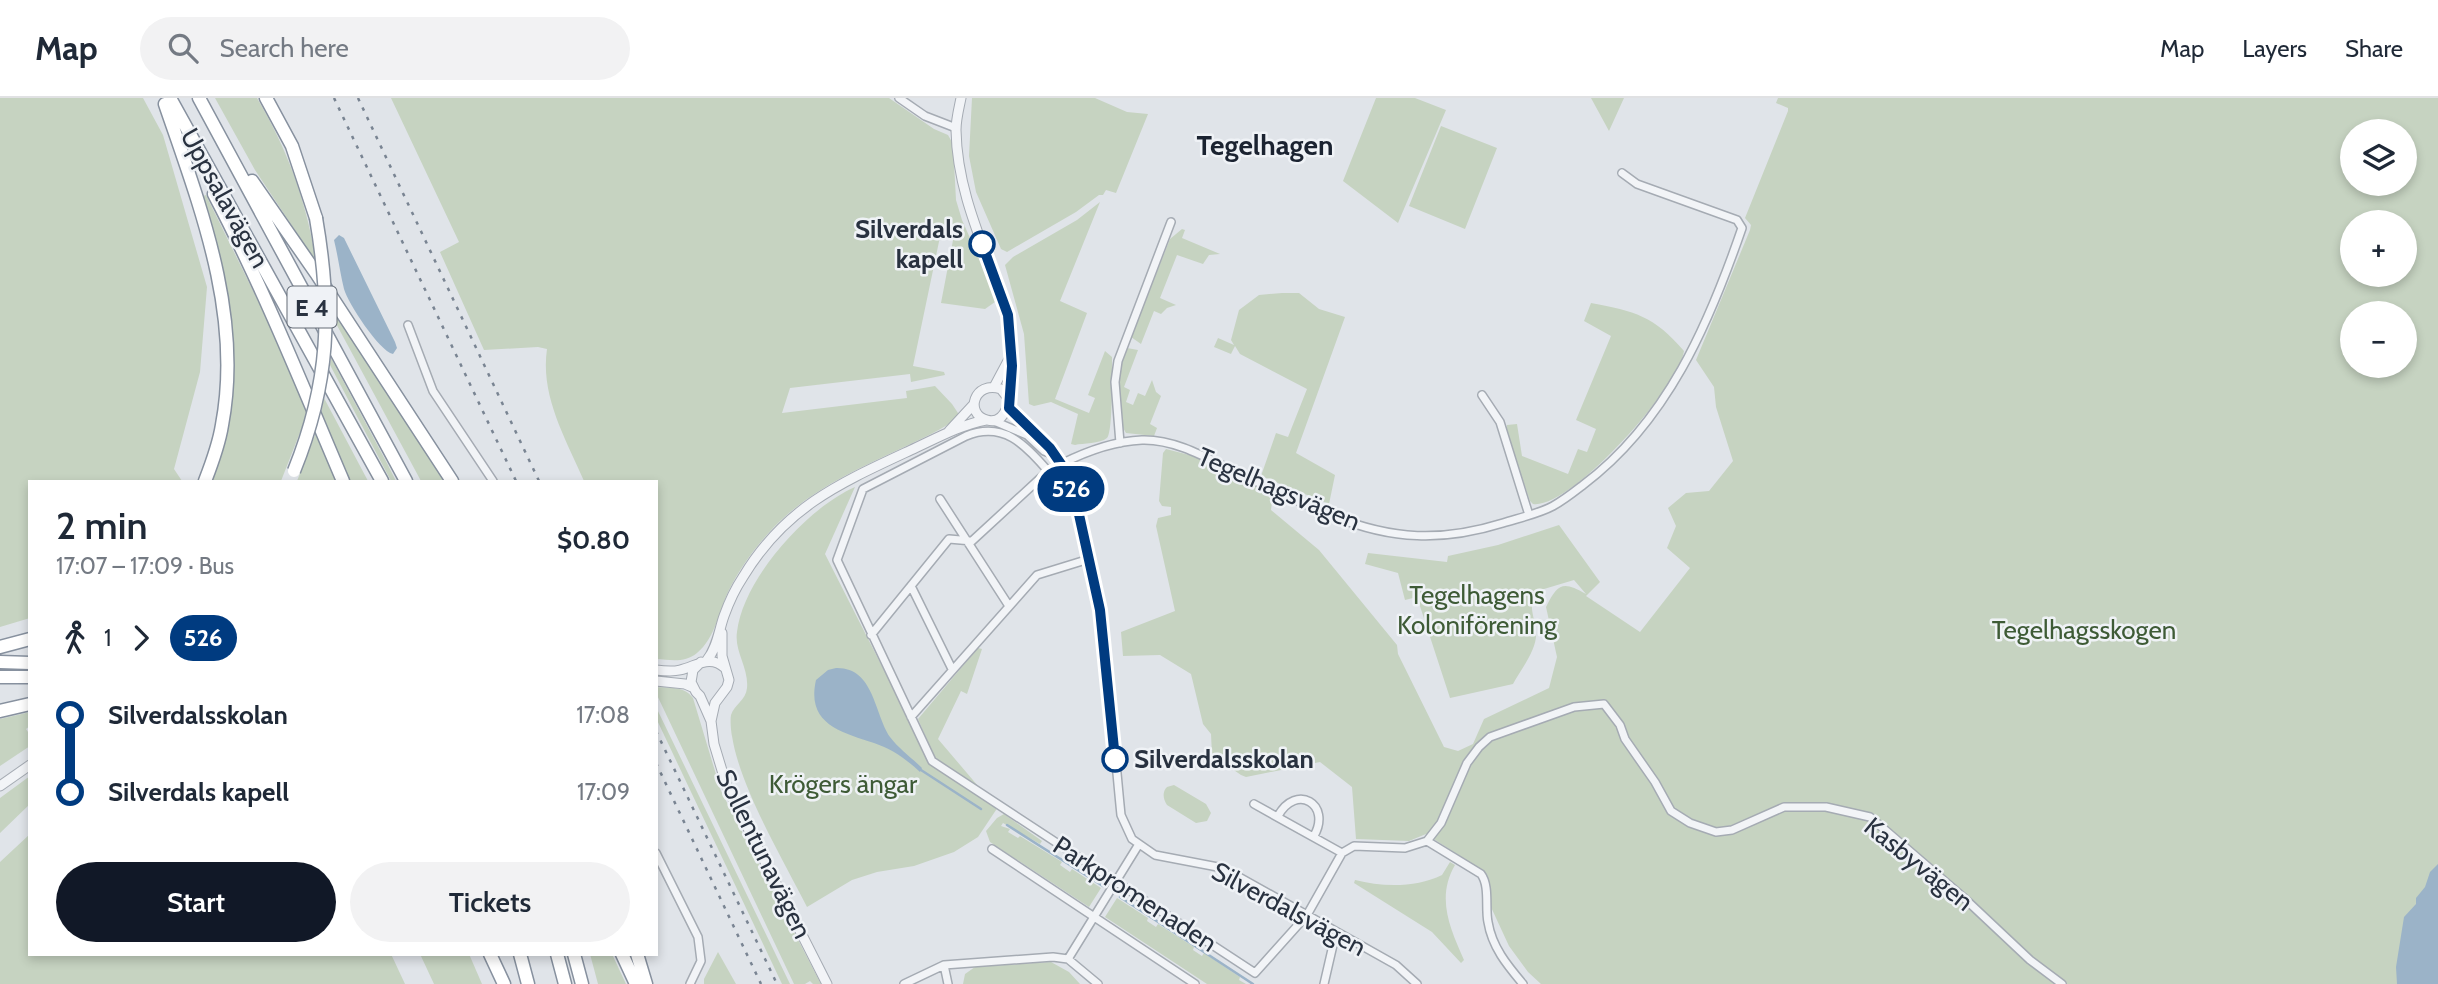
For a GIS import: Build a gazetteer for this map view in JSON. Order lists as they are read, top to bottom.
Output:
{
  "streets": {
    "highway": ["Uppsalavägen", "E 4"],
    "street": [
      "Tegelhagsvägen",
      "Sollentunavägen",
      "Kasbyvägen",
      "Parkpromenaden",
      "Silverdalsvägen"
    ]
  },
  "crossings": [
    ["Parkpromenaden", "Silverdalsvägen"]
  ],
  "districts": ["Tegelhagen"],
  "parks": ["Tegelhagens Koloniförening", "Tegelhagsskogen", "Krögers ängar"],
  "places": ["Silverdals kapell", "Silverdalsskolan"],
  "lines": ["bus line 526"],
  "page": {
    "header": "Map",
    "search": "Search here",
    "nav": ["Map", "Layers", "Share"],
    "on_map": "526",
    "map_buttons": ["+", "−"],
    "heading": ["2 min", "17:07 – 17:09 · Bus", "$0.80"],
    "legs": ["1", "526"],
    "list": [
      {
        "name": "Silverdalsskolan",
        "value": "17:08"
      },
      {
        "name": "Silverdals kapell",
        "value": "17:09"
      }
    ],
    "buttons": ["Start", "Tickets"]
  }
}
